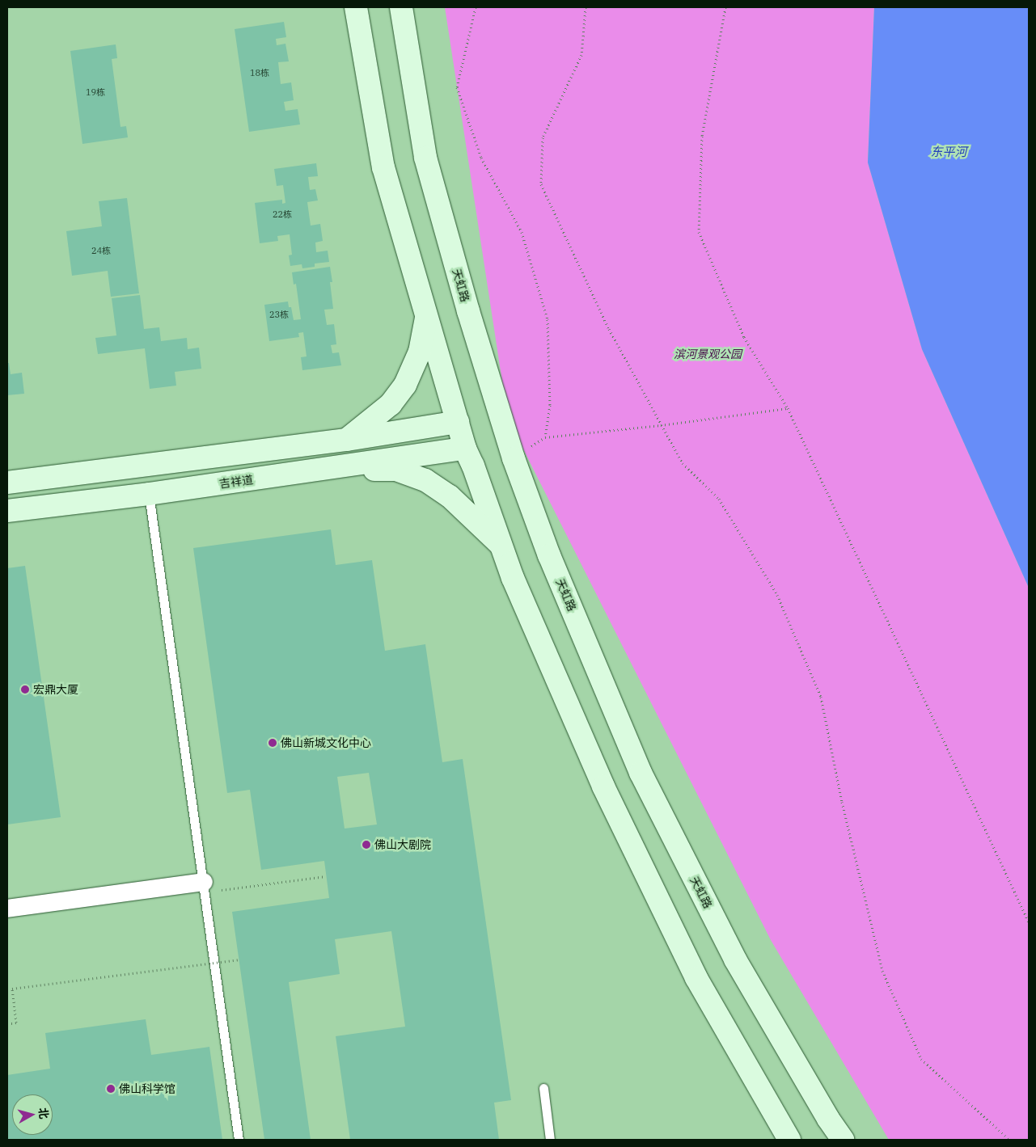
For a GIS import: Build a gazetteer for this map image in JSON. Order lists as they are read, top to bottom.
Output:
{
  "streets": {
    "main road": ["天虹路", "吉祥道"]
  },
  "water": ["东平河"],
  "parks": ["滨河景观公园"],
  "places": [
    "宏鼎大厦",
    "佛山新城文化中心",
    "佛山大剧院",
    "佛山科学馆"
  ],
  "house_numbers": [
    "18栋",
    "19栋",
    "22栋",
    "24栋",
    "23栋"
  ],
  "north": "right"
}
